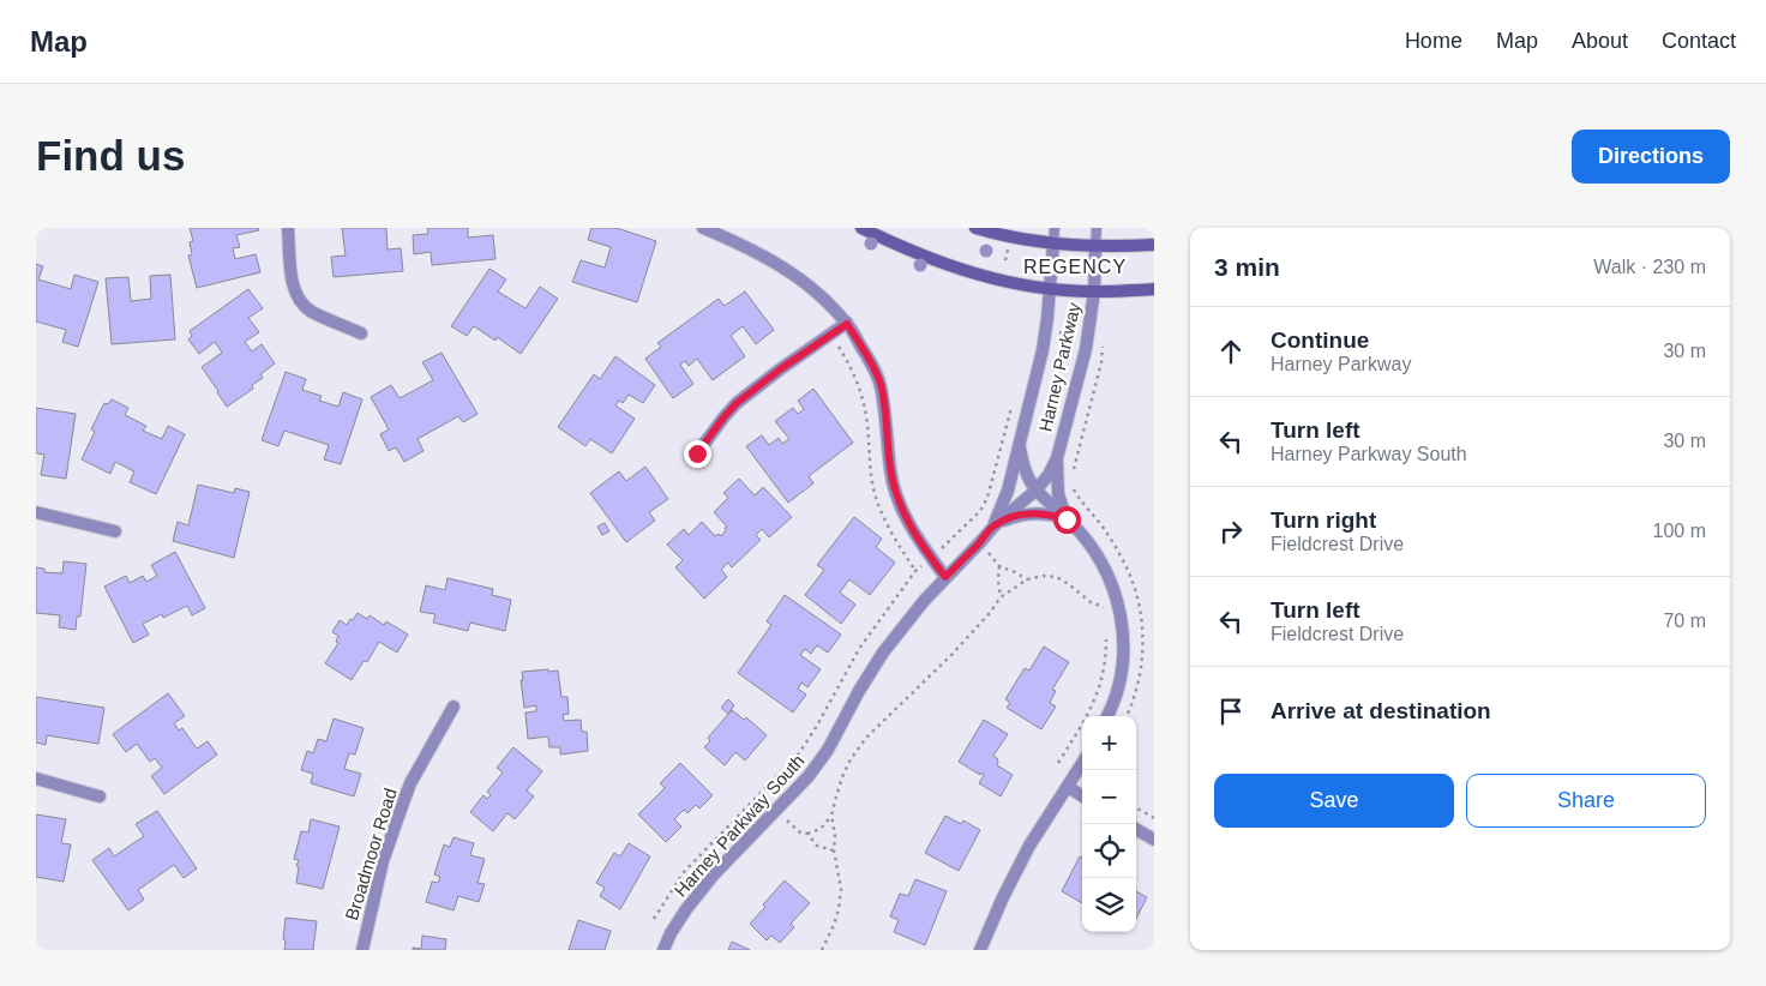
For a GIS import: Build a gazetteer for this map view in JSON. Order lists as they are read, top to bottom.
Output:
{
  "streets": {
    "street": ["Harney Parkway", "Harney Parkway South", "Broadmoor Road"]
  },
  "crossings": [
    ["Harney Parkway", "Harney Parkway South"]
  ],
  "districts": ["REGENCY"],
  "page": {
    "header": "Map",
    "nav": [
      "Home",
      "Map",
      "About",
      "Contact"
    ],
    "buttons": [
      "Directions",
      ["Save", "Share"]
    ],
    "title": "Find us",
    "heading": ["3 min", "Walk · 230 m"],
    "list": [
      ["Continue", "Harney Parkway", "30 m"],
      ["Turn left", "Harney Parkway South", "30 m"],
      ["Turn right", "Fieldcrest Drive", "100 m"],
      ["Turn left", "Fieldcrest Drive", "70 m"],
      "Arrive at destination"
    ],
    "map_buttons": ["+", "−"]
  }
}
